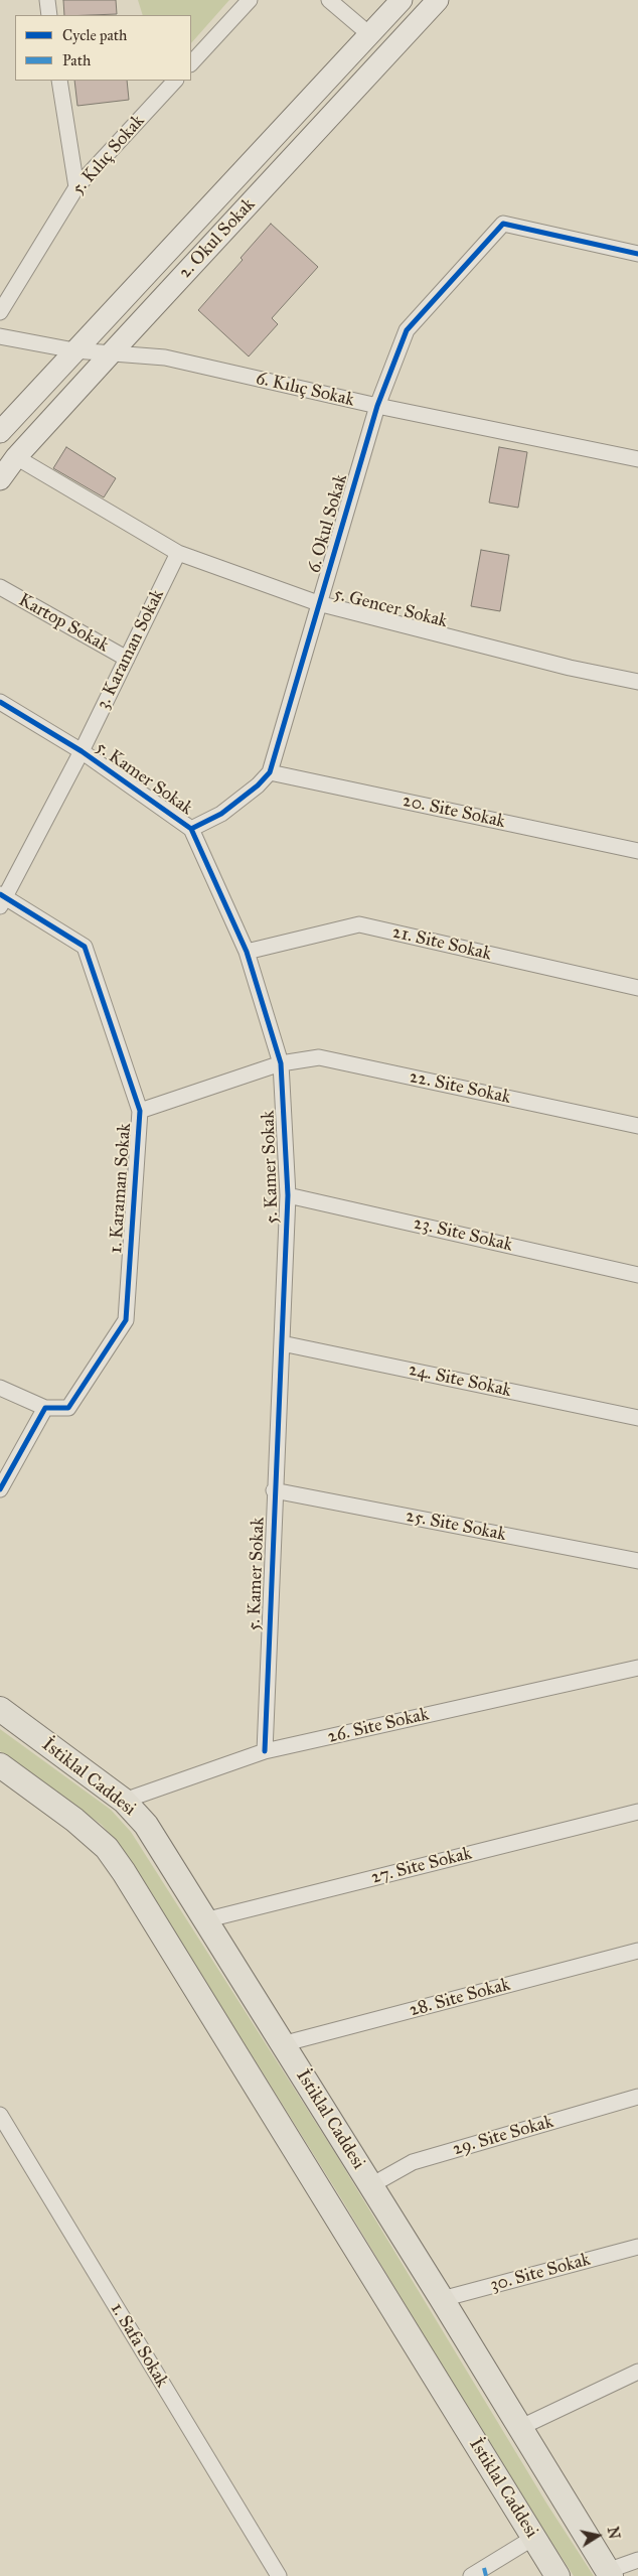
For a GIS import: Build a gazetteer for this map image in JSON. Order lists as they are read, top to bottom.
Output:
{
  "streets": {
    "main road": ["İstiklal Caddesi"],
    "street": [
      "5. Kılıç Sokak",
      "2. Okul Sokak",
      "6. Kılıç Sokak",
      "6. Okul Sokak",
      "5. Gencer Sokak",
      "Kartop Sokak",
      "3. Karaman Sokak",
      "5. Kamer Sokak",
      "20. Site Sokak",
      "21. Site Sokak",
      "22. Site Sokak",
      "1. Karaman Sokak",
      "23. Site Sokak",
      "24. Site Sokak",
      "25. Site Sokak",
      "26. Site Sokak",
      "27. Site Sokak",
      "28. Site Sokak",
      "29. Site Sokak",
      "30. Site Sokak",
      "1. Safa Sokak"
    ]
  },
  "crossings": [
    ["2. Okul Sokak", "6. Kılıç Sokak"],
    ["2. Okul Sokak", "5. Gencer Sokak"],
    ["6. Kılıç Sokak", "6. Okul Sokak"],
    ["6. Okul Sokak", "5. Gencer Sokak"],
    ["6. Okul Sokak", "20. Site Sokak"],
    ["5. Gencer Sokak", "3. Karaman Sokak"],
    ["Kartop Sokak", "3. Karaman Sokak"],
    ["3. Karaman Sokak", "5. Kamer Sokak"],
    ["3. Karaman Sokak", "1. Karaman Sokak"],
    ["5. Kamer Sokak", "21. Site Sokak"],
    ["5. Kamer Sokak", "22. Site Sokak"],
    ["5. Kamer Sokak", "23. Site Sokak"],
    ["5. Kamer Sokak", "24. Site Sokak"],
    ["5. Kamer Sokak", "25. Site Sokak"],
    ["5. Kamer Sokak", "26. Site Sokak"],
    ["22. Site Sokak", "1. Karaman Sokak"],
    ["26. Site Sokak", "İstiklal Caddesi"],
    ["İstiklal Caddesi", "27. Site Sokak"],
    ["İstiklal Caddesi", "28. Site Sokak"],
    ["İstiklal Caddesi", "29. Site Sokak"],
    ["İstiklal Caddesi", "30. Site Sokak"]
  ],
  "legend": ["Cycle path", "Path"],
  "north": "right"
}
